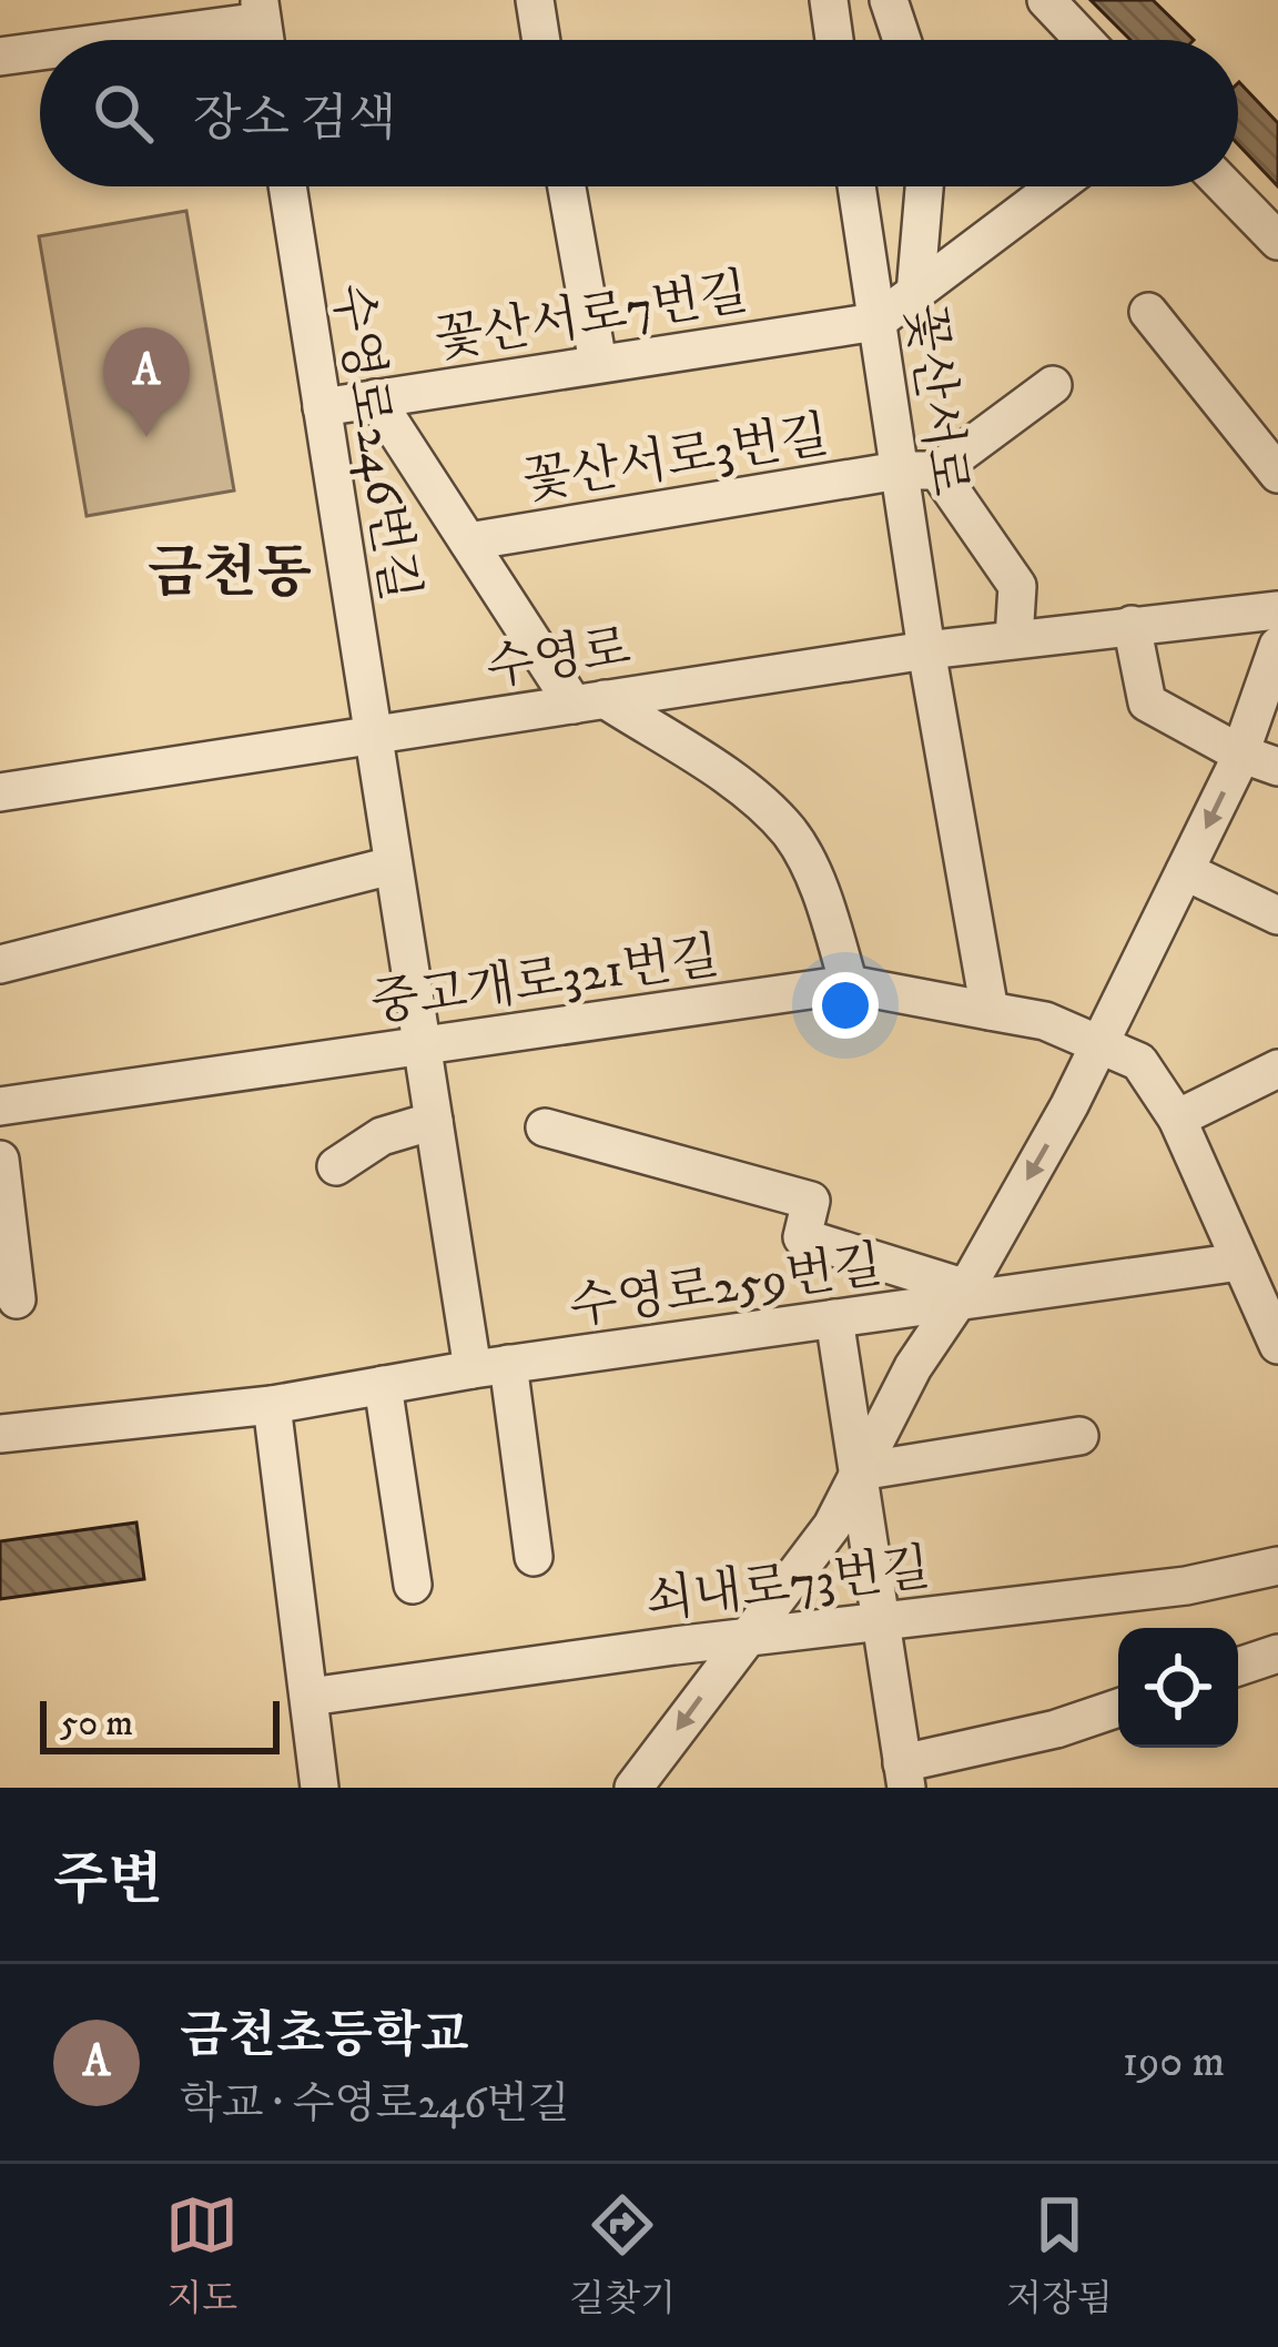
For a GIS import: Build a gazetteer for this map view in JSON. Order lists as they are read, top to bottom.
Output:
{
  "streets": {
    "street": [
      "꽃산서로7번길",
      "꽃산서로",
      "수영로246번길",
      "꽃산서로3번길",
      "수영로",
      "중고개로321번길",
      "수영로259번길",
      "쇠내로73번길"
    ]
  },
  "crossings": [
    ["꽃산서로7번길", "꽃산서로"],
    ["꽃산서로7번길", "수영로246번길"],
    ["꽃산서로", "꽃산서로3번길"],
    ["꽃산서로", "수영로"],
    ["꽃산서로", "중고개로321번길"],
    ["수영로246번길", "수영로"],
    ["수영로246번길", "중고개로321번길"],
    ["수영로246번길", "수영로259번길"],
    ["중고개로321번길", "수영로259번길"]
  ],
  "districts": ["금천동"],
  "scale_bar": "50 m",
  "page": {
    "search": "장소 검색",
    "pins": "A",
    "scale": "50 m",
    "heading": "주변",
    "list": [
      {
        "mark": "A",
        "name": "금천초등학교",
        "note": "학교 · 수영로246번길",
        "value": "190 m"
      }
    ],
    "nav": ["지도", "길찾기", "저장됨"]
  }
}
